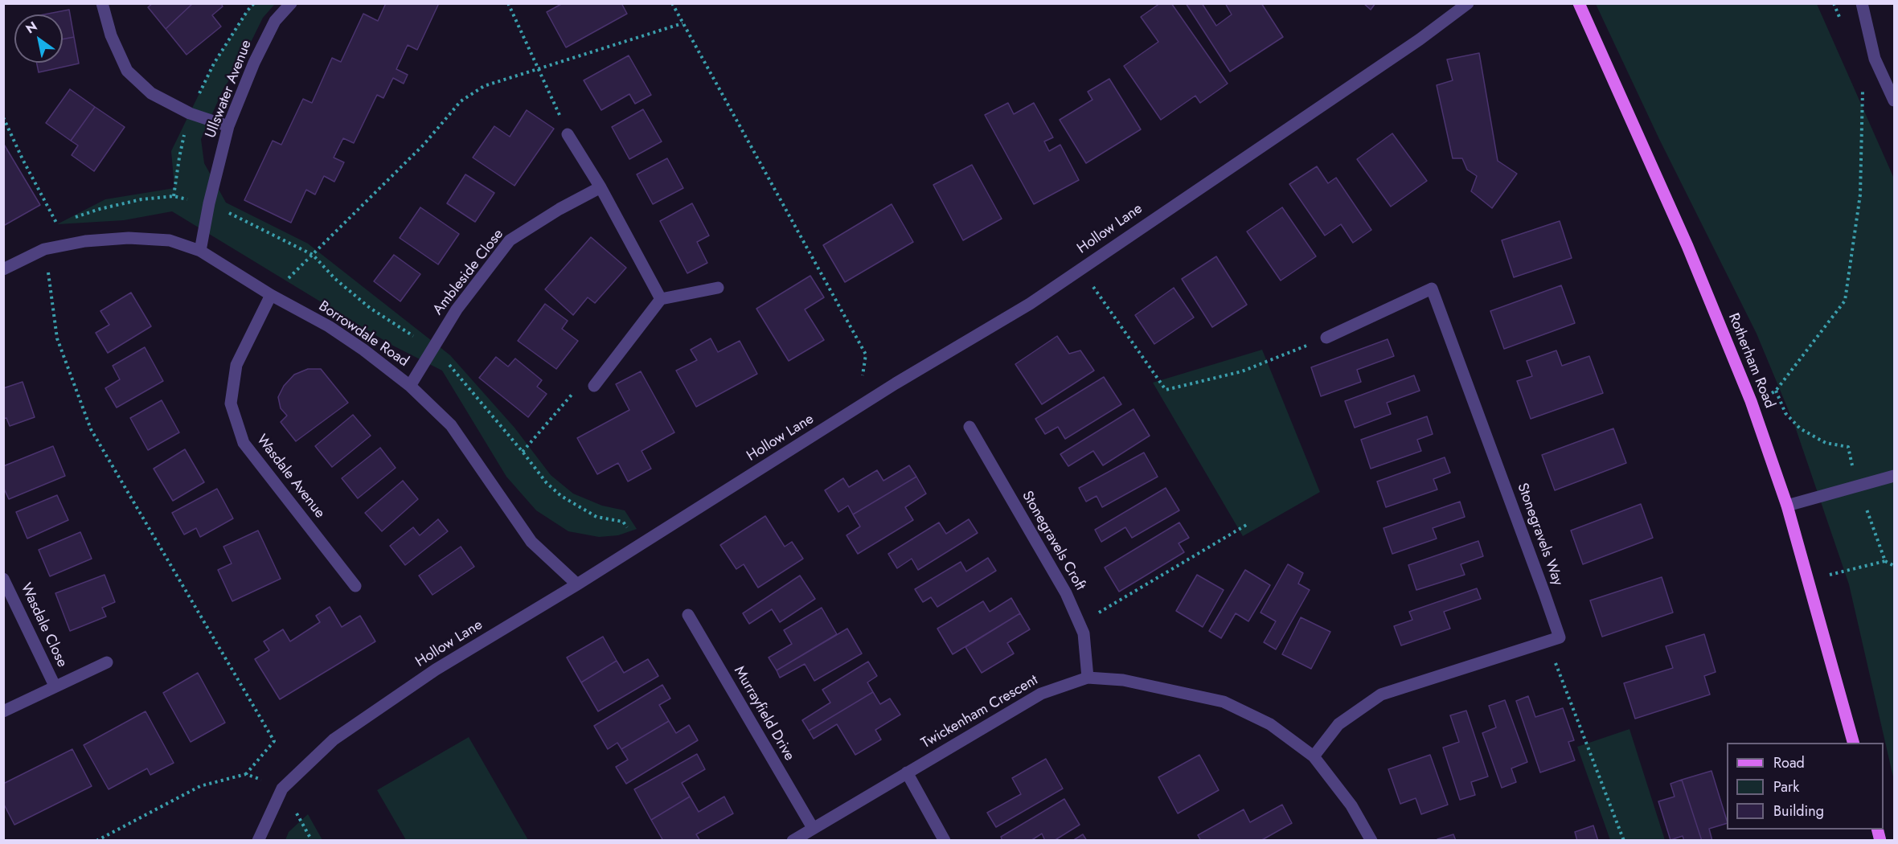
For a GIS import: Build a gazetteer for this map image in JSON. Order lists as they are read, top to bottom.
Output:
{
  "streets": {
    "main road": ["Rotherham Road"],
    "street": [
      "Ullswater Avenue",
      "Hollow Lane",
      "Ambleside Close",
      "Borrowdale Road",
      "Wasdale Avenue",
      "Stonegravels Way",
      "Stonegravels Croft",
      "Wasdale Close",
      "Twickenham Crescent",
      "Murrayfield Drive"
    ]
  },
  "crossings": [
    ["Ullswater Avenue", "Borrowdale Road"],
    ["Hollow Lane", "Borrowdale Road"],
    ["Ambleside Close", "Borrowdale Road"],
    ["Borrowdale Road", "Wasdale Avenue"],
    ["Stonegravels Croft", "Twickenham Crescent"],
    ["Twickenham Crescent", "Murrayfield Drive"]
  ],
  "legend": ["Road", "Park", "Building"],
  "north": "top left"
}
